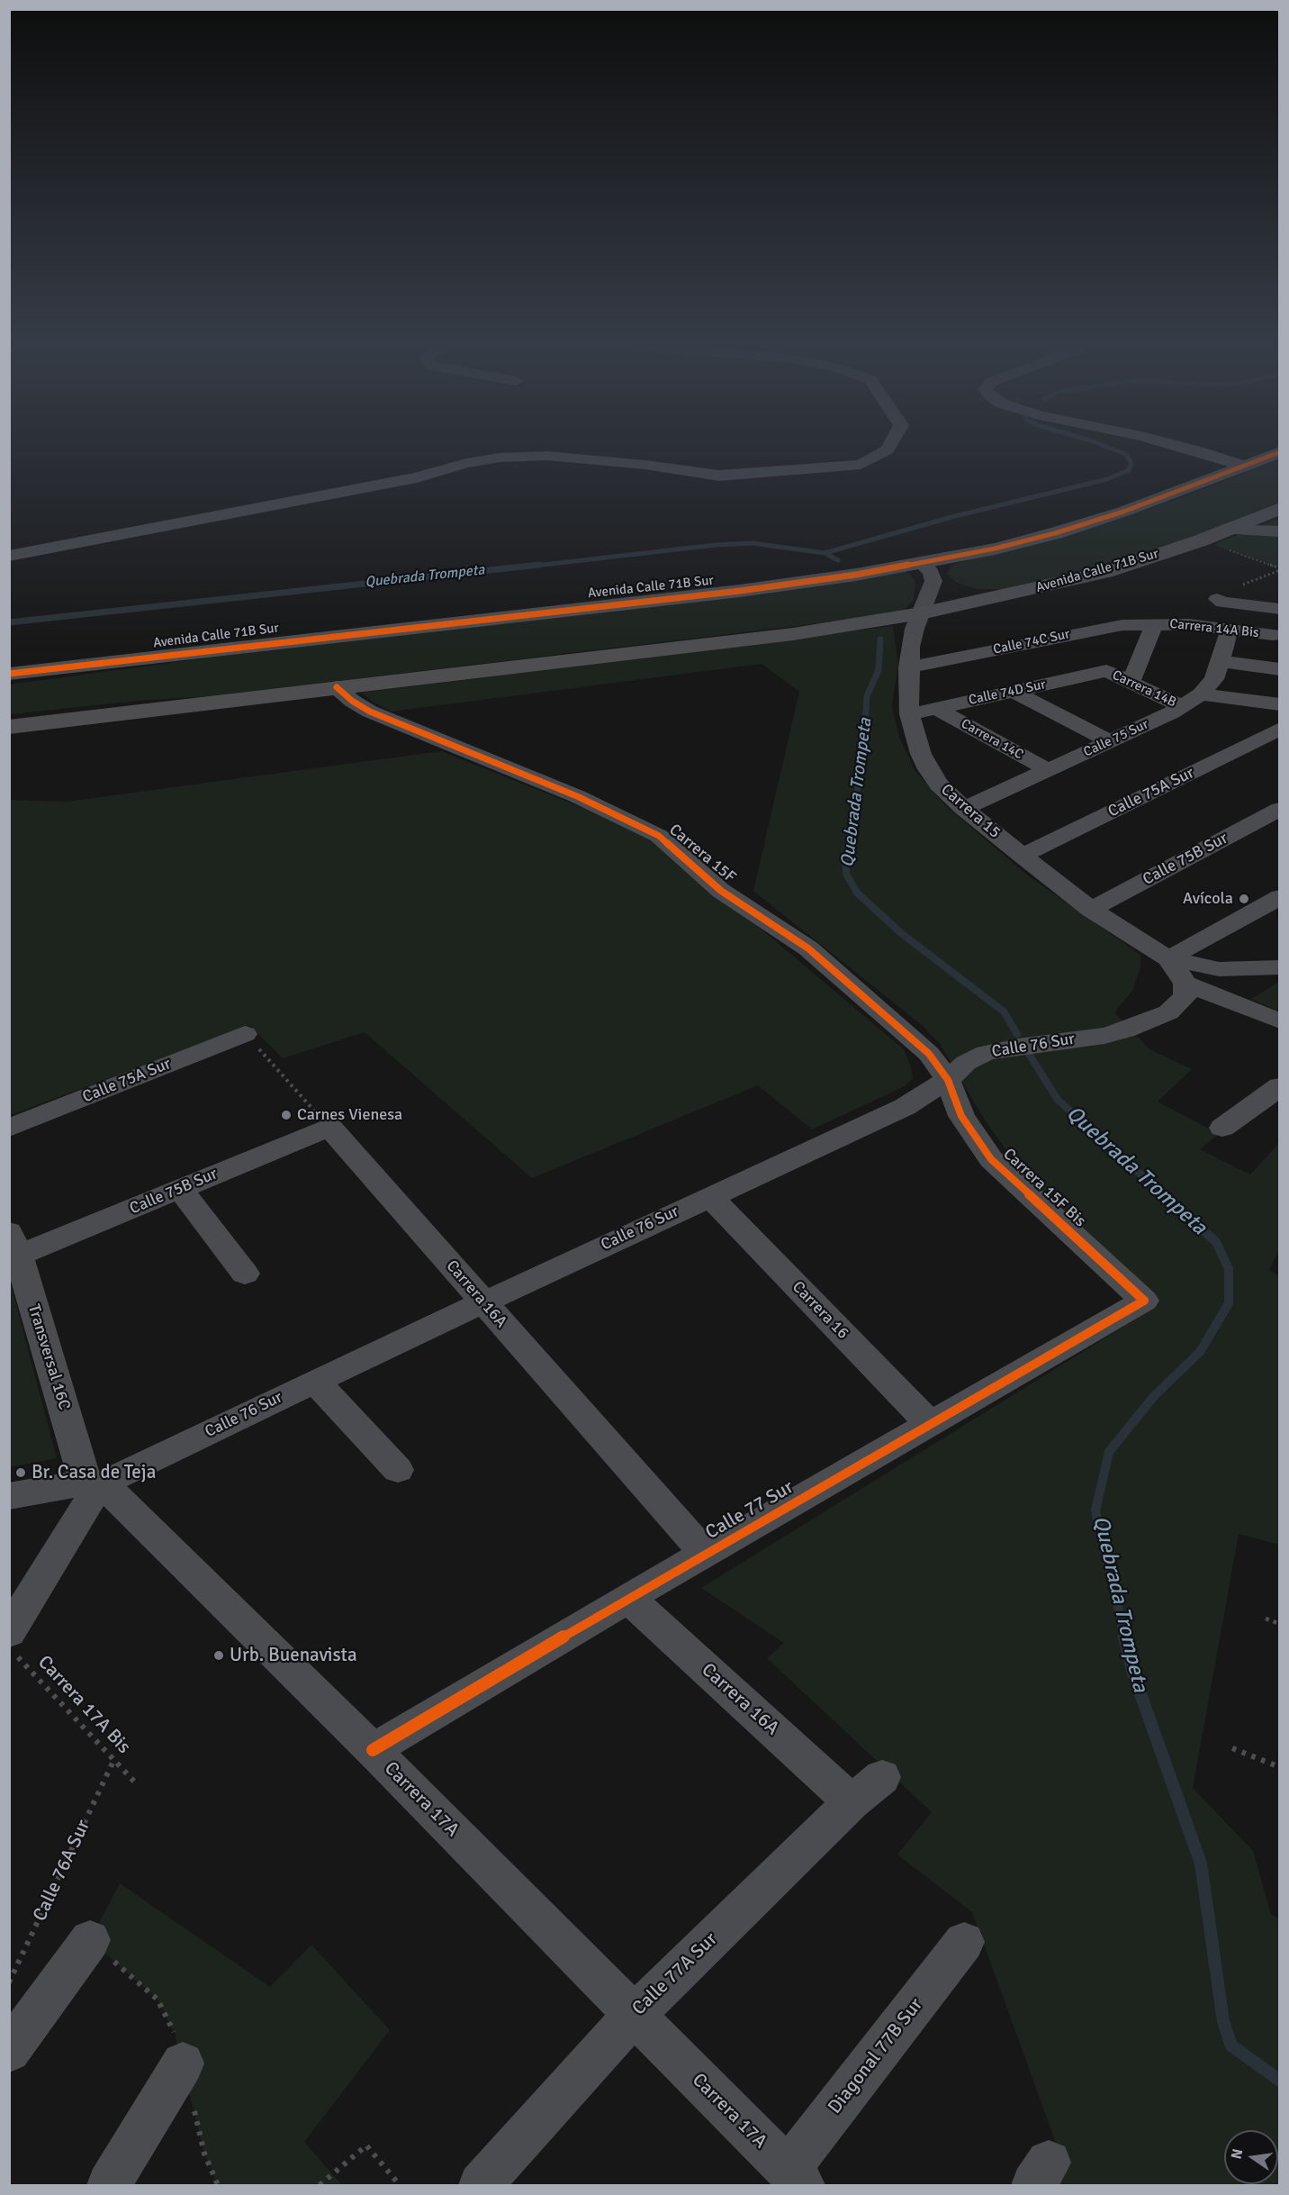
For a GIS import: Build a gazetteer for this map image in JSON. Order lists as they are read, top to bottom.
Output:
{
  "streets": {
    "highway": ["Avenida Calle 71B Sur"],
    "street": [
      "Carrera 14A Bis",
      "Calle 74C Sur",
      "Carrera 14B",
      "Calle 74D Sur",
      "Calle 75 Sur",
      "Carrera 14C",
      "Calle 75A Sur",
      "Carrera 15",
      "Carrera 15F",
      "Calle 75B Sur",
      "Calle 76 Sur",
      "Carrera 15F Bis",
      "Carrera 16A",
      "Carrera 16",
      "Transversal 16C",
      "Calle 77 Sur",
      "Carrera 17A",
      "Calle 77A Sur",
      "Diagonal 77B Sur"
    ],
    "path": ["Carrera 17A Bis", "Calle 76A Sur"]
  },
  "crossings": [
    ["Avenida Calle 71B Sur", "Carrera 15"],
    ["Avenida Calle 71B Sur", "Carrera 15F"],
    ["Carrera 14A Bis", "Calle 74C Sur"],
    ["Carrera 14A Bis", "Calle 75 Sur"],
    ["Calle 74C Sur", "Carrera 15"],
    ["Carrera 14B", "Calle 74D Sur"],
    ["Carrera 14B", "Calle 75 Sur"],
    ["Calle 74D Sur", "Carrera 14C"],
    ["Calle 74D Sur", "Carrera 15"],
    ["Calle 75 Sur", "Carrera 14C"],
    ["Calle 75 Sur", "Carrera 15"],
    ["Calle 75A Sur", "Carrera 15"],
    ["Carrera 15", "Calle 75B Sur"],
    ["Carrera 15F", "Calle 76 Sur"],
    ["Carrera 15F", "Carrera 15F Bis"],
    ["Calle 75B Sur", "Carrera 16A"],
    ["Calle 75B Sur", "Transversal 16C"],
    ["Calle 76 Sur", "Carrera 15F Bis"],
    ["Calle 76 Sur", "Carrera 16A"],
    ["Calle 76 Sur", "Carrera 16"],
    ["Calle 76 Sur", "Transversal 16C"],
    ["Calle 76 Sur", "Carrera 17A"],
    ["Carrera 15F Bis", "Calle 77 Sur"],
    ["Carrera 16A", "Calle 77 Sur"],
    ["Carrera 16A", "Calle 77A Sur"],
    ["Carrera 16", "Calle 77 Sur"],
    ["Transversal 16C", "Carrera 17A"],
    ["Calle 77 Sur", "Carrera 17A"],
    ["Carrera 17A Bis", "Calle 76A Sur"],
    ["Carrera 17A", "Calle 77A Sur"],
    ["Carrera 17A", "Diagonal 77B Sur"]
  ],
  "water": ["Quebrada Trompeta"],
  "places": [
    "Avícola",
    "Carnes Vienesa",
    "Br. Casa de Teja",
    "Urb. Buenavista"
  ],
  "north": "left"
}
